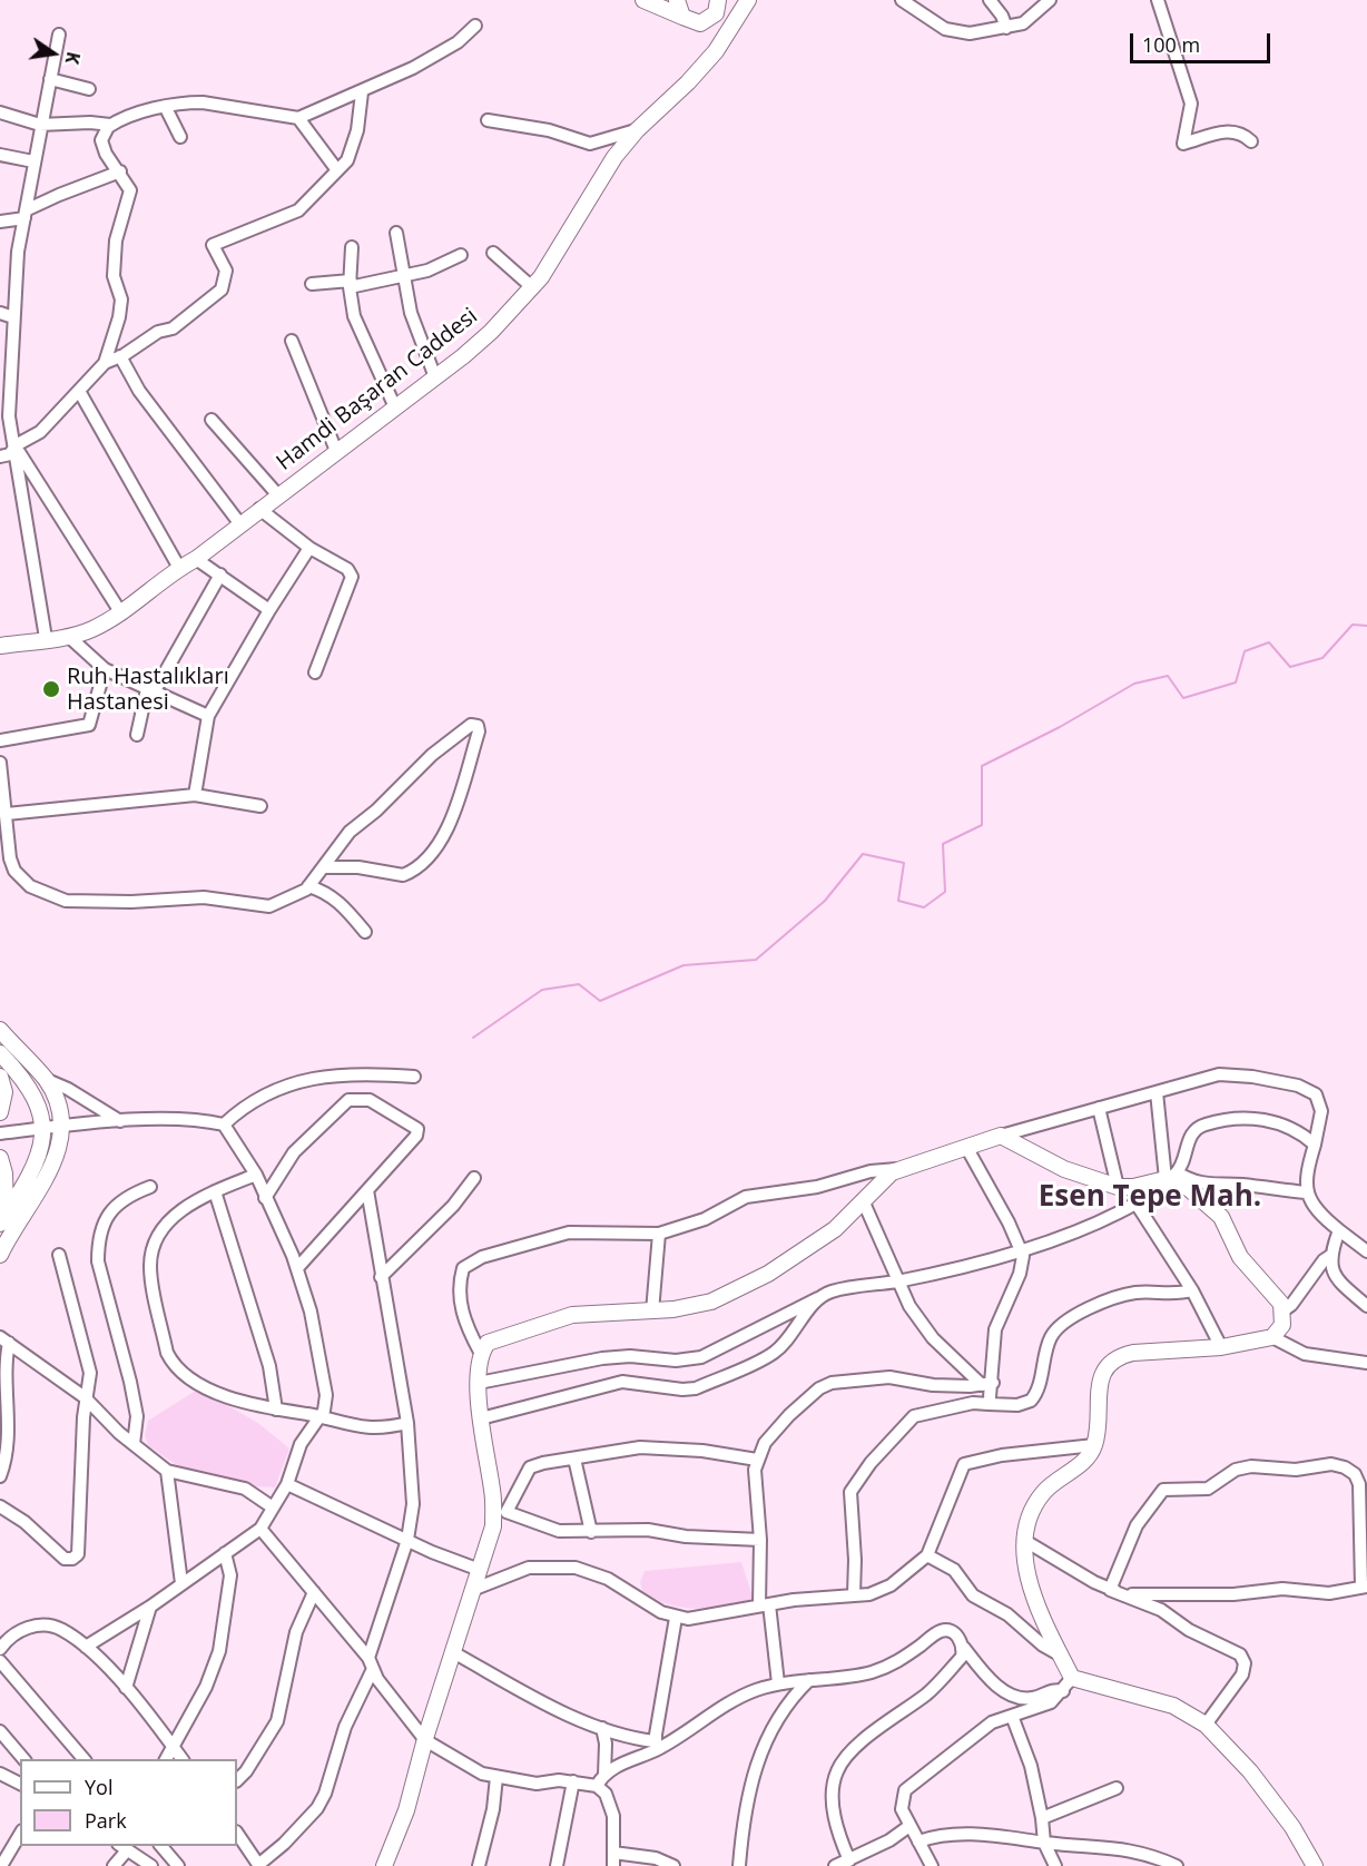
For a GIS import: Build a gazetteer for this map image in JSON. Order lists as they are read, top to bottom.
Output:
{
  "streets": {
    "street": ["Hamdi Başaran Caddesi"]
  },
  "districts": ["Esen Tepe Mah."],
  "places": ["Ruh Hastalıkları Hastanesi"],
  "legend": ["Yol", "Park"],
  "scale_bar": "100 m",
  "north": "right"
}
